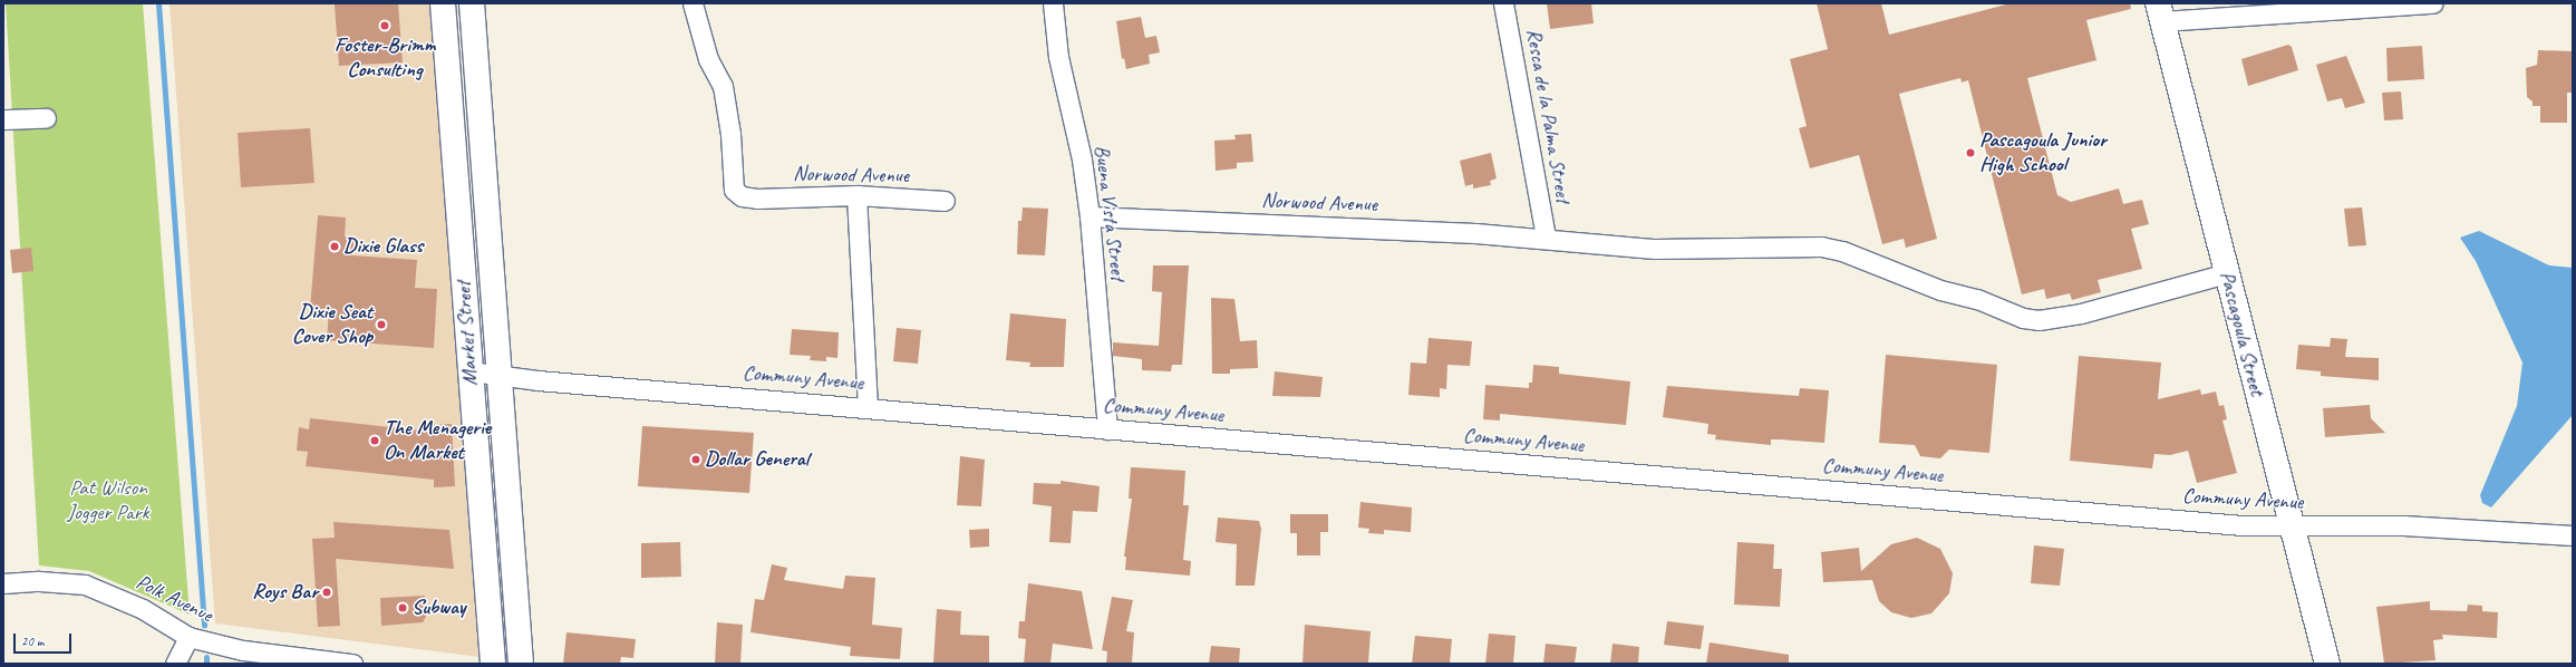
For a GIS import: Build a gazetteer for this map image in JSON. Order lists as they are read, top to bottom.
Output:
{
  "streets": {
    "main road": ["Market Street", "Pascagoula Street"],
    "street": [
      "Resca de la Palma Street",
      "Norwood Avenue",
      "Buena Vista Street",
      "Communy Avenue",
      "Polk Avenue"
    ]
  },
  "crossings": [
    ["Resca de la Palma Street", "Norwood Avenue"],
    ["Norwood Avenue", "Buena Vista Street"],
    ["Norwood Avenue", "Pascagoula Street"],
    ["Buena Vista Street", "Communy Avenue"],
    ["Market Street", "Communy Avenue"],
    ["Pascagoula Street", "Communy Avenue"]
  ],
  "parks": ["Pat Wilson Jogger Park"],
  "places": [
    "Foster-Brimm Consulting",
    "Pascagoula Junior High School",
    "Dixie Glass",
    "Dixie Seat Cover Shop",
    "The Menagerie On Market",
    "Dollar General",
    "Roys Bar",
    "Subway"
  ],
  "scale_bar": "20 m"
}
